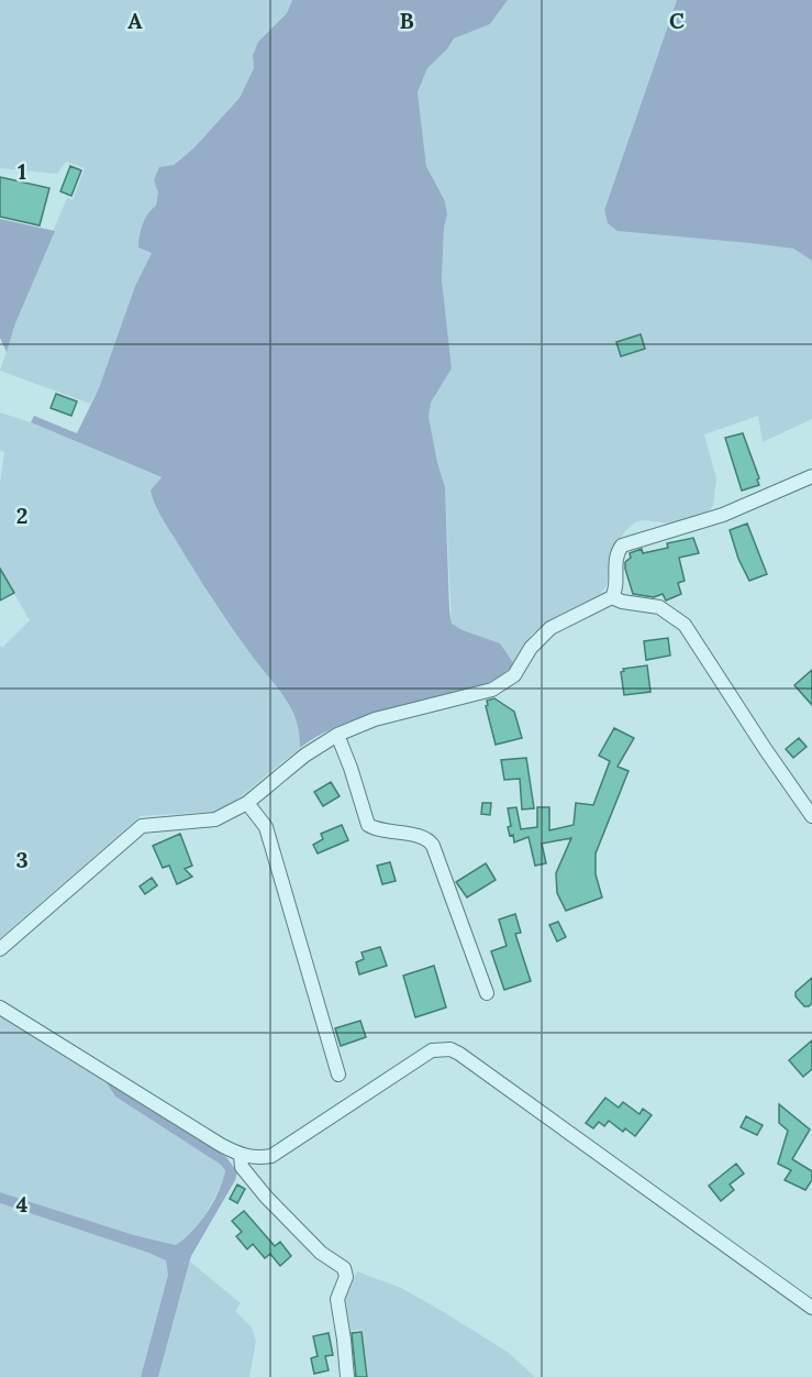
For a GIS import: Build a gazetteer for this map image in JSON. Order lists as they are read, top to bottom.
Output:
{
  "grid": {
    "columns": ["A", "B", "C"],
    "rows": [
      "1",
      "2",
      "3",
      "4"
    ]
  }
}
